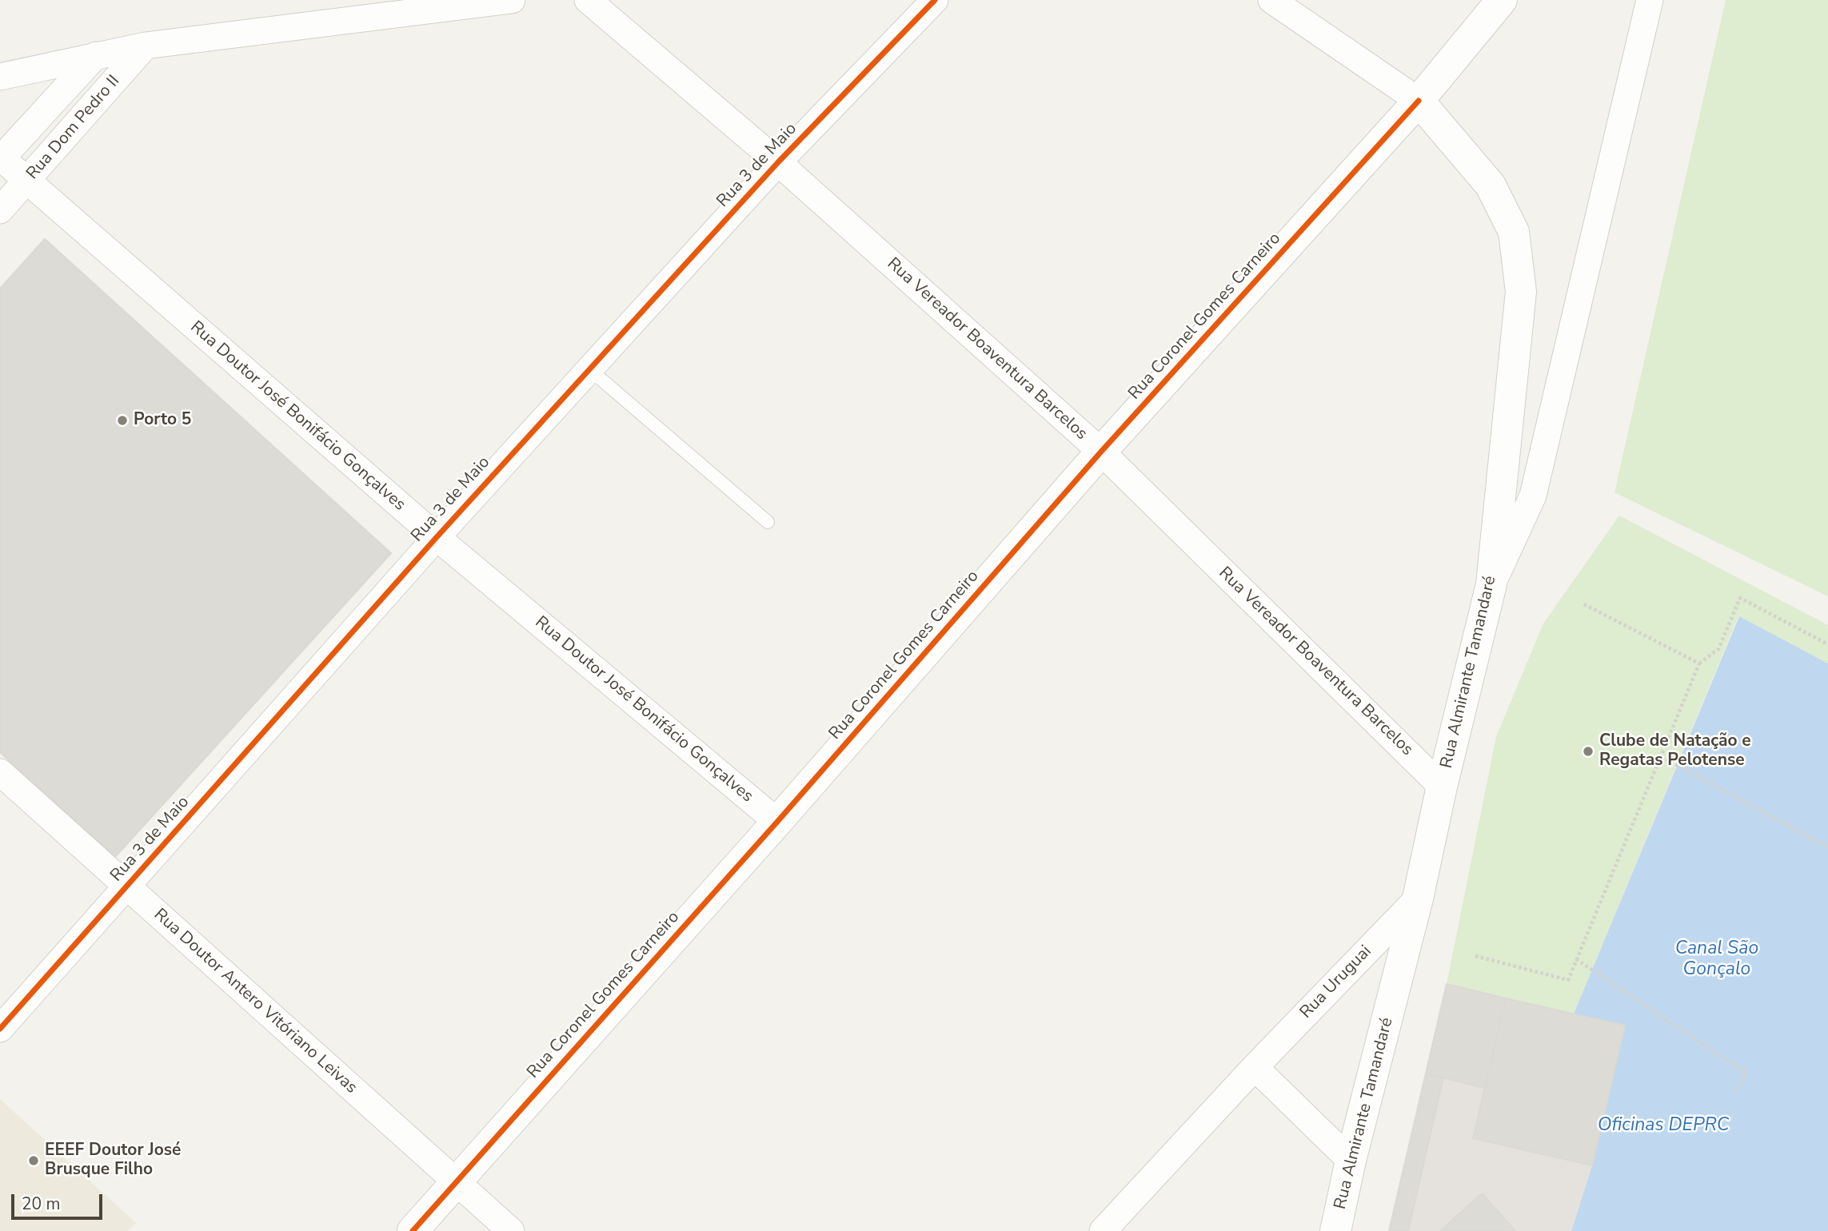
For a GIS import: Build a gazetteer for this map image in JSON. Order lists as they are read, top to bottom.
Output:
{
  "streets": {
    "street": [
      "Rua Dom Pedro II",
      "Rua 3 de Maio",
      "Rua Coronel Gomes Carneiro",
      "Rua Vereador Boaventura Barcelos",
      "Rua Doutor José Bonifácio Gonçalves",
      "Rua Almirante Tamandaré",
      "Rua Uruguai",
      "Rua Doutor Antero Vitóriano Leivas"
    ]
  },
  "crossings": [
    ["Rua Dom Pedro II", "Rua Doutor José Bonifácio Gonçalves"],
    ["Rua 3 de Maio", "Rua Vereador Boaventura Barcelos"],
    ["Rua 3 de Maio", "Rua Doutor José Bonifácio Gonçalves"],
    ["Rua 3 de Maio", "Rua Doutor Antero Vitóriano Leivas"],
    ["Rua Coronel Gomes Carneiro", "Rua Vereador Boaventura Barcelos"],
    ["Rua Coronel Gomes Carneiro", "Rua Doutor José Bonifácio Gonçalves"],
    ["Rua Coronel Gomes Carneiro", "Rua Almirante Tamandaré"],
    ["Rua Coronel Gomes Carneiro", "Rua Doutor Antero Vitóriano Leivas"],
    ["Rua Vereador Boaventura Barcelos", "Rua Almirante Tamandaré"],
    ["Rua Almirante Tamandaré", "Rua Uruguai"]
  ],
  "water": ["Canal São Gonçalo", "Oficinas DEPRC"],
  "places": ["Porto 5", "Clube de Natação e Regatas Pelotense", "EEEF Doutor José Brusque Filho"],
  "scale_bar": "20 m"
}
